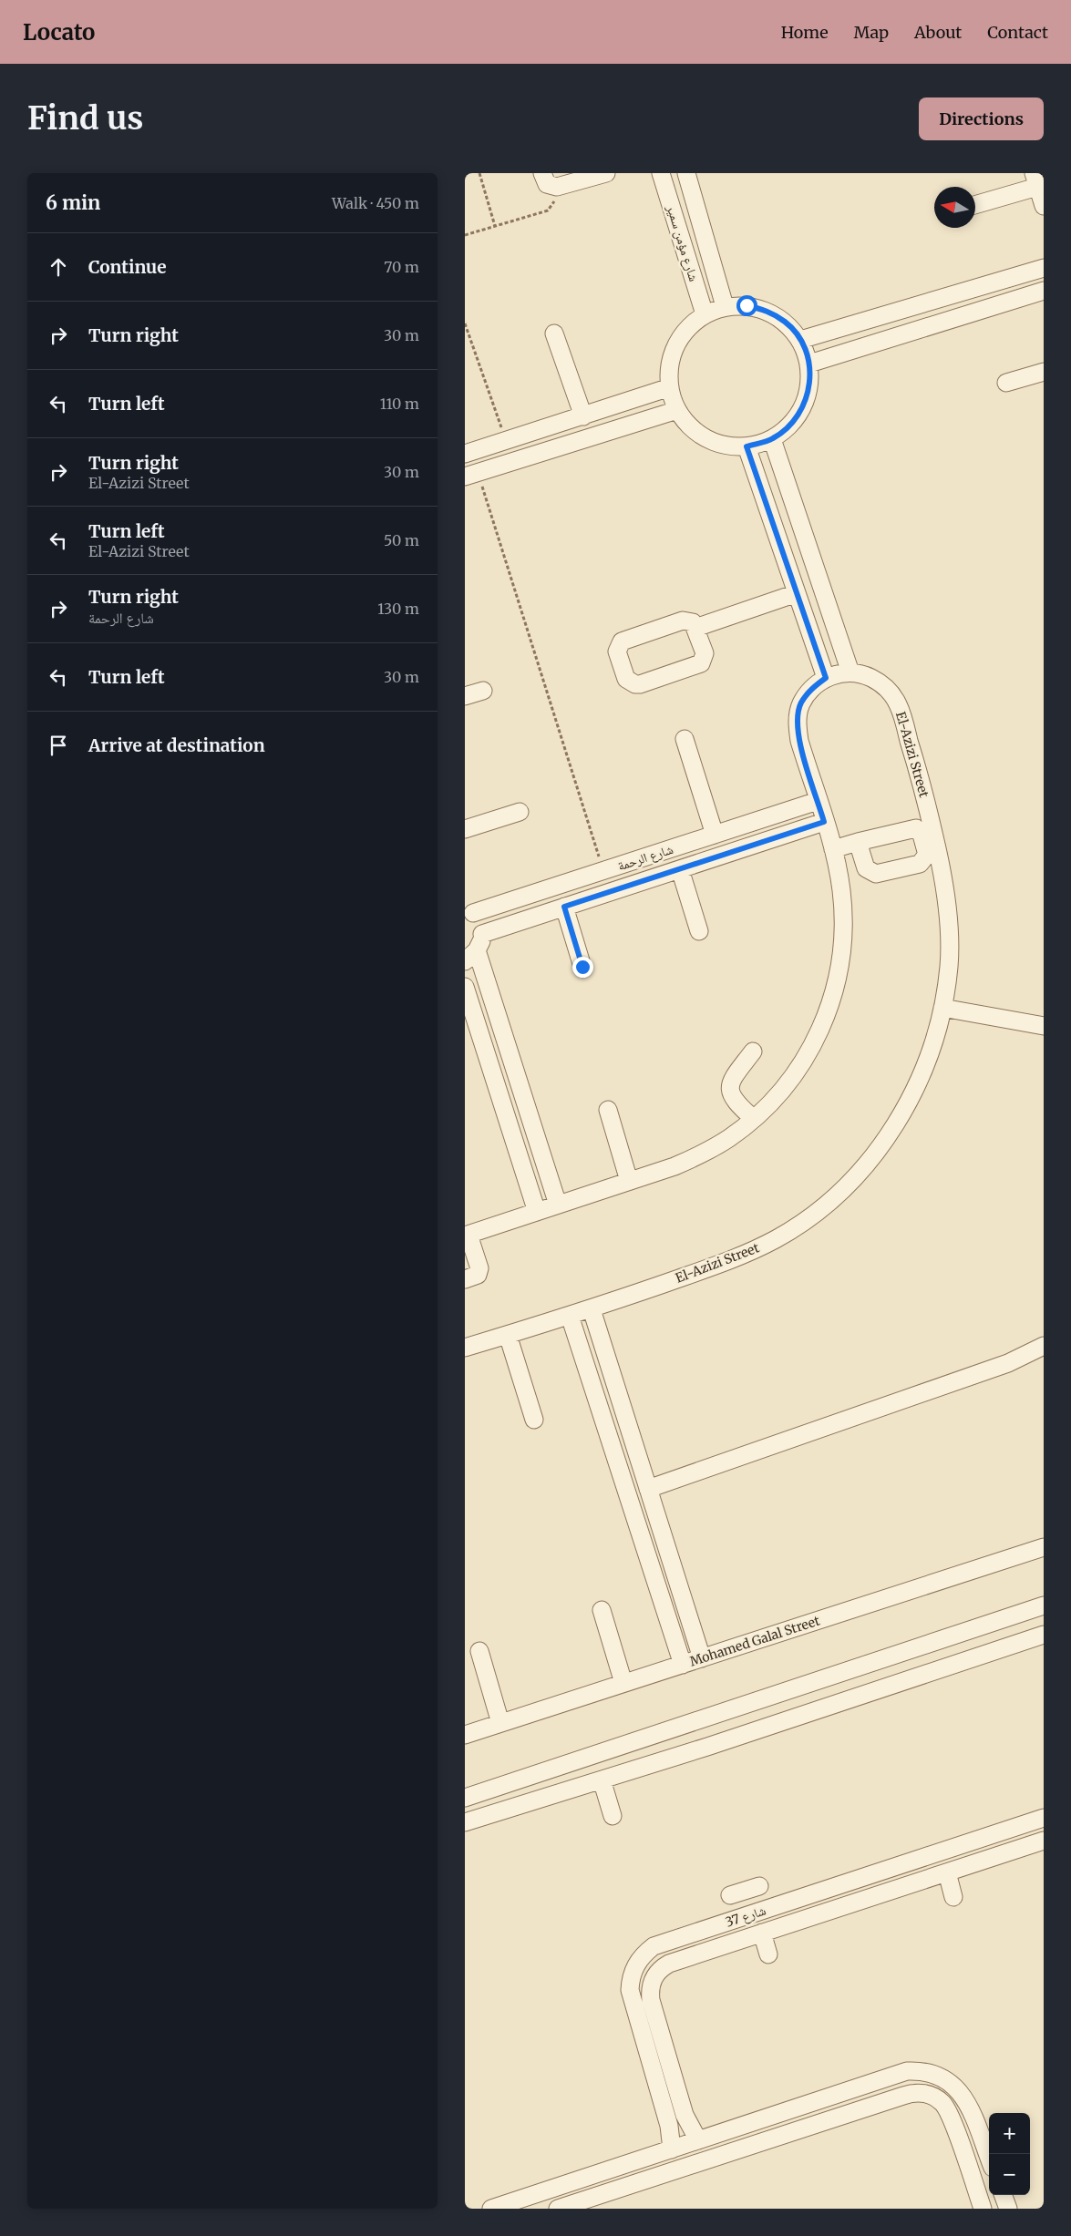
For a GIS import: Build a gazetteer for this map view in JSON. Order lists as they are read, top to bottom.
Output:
{
  "streets": {
    "street": [
      "شارع مؤمن سمير",
      "El-Azizi Street",
      "شارع الرحمة",
      "Mohamed Galal Street",
      "شارع 37"
    ]
  },
  "crossings": [
    ["El-Azizi Street", "شارع الرحمة"]
  ],
  "north": "left",
  "page": {
    "header": "Locato",
    "nav": [
      "Home",
      "Map",
      "About",
      "Contact"
    ],
    "buttons": "Directions",
    "title": "Find us",
    "heading": ["6 min", "Walk · 450 m"],
    "list": [
      ["Continue", "70 m"],
      ["Turn right", "30 m"],
      ["Turn left", "110 m"],
      ["Turn right", "El-Azizi Street", "30 m"],
      ["Turn left", "El-Azizi Street", "50 m"],
      ["Turn right", "شارع الرحمة", "130 m"],
      ["Turn left", "30 m"],
      "Arrive at destination"
    ],
    "map_buttons": ["+", "−"]
  }
}
